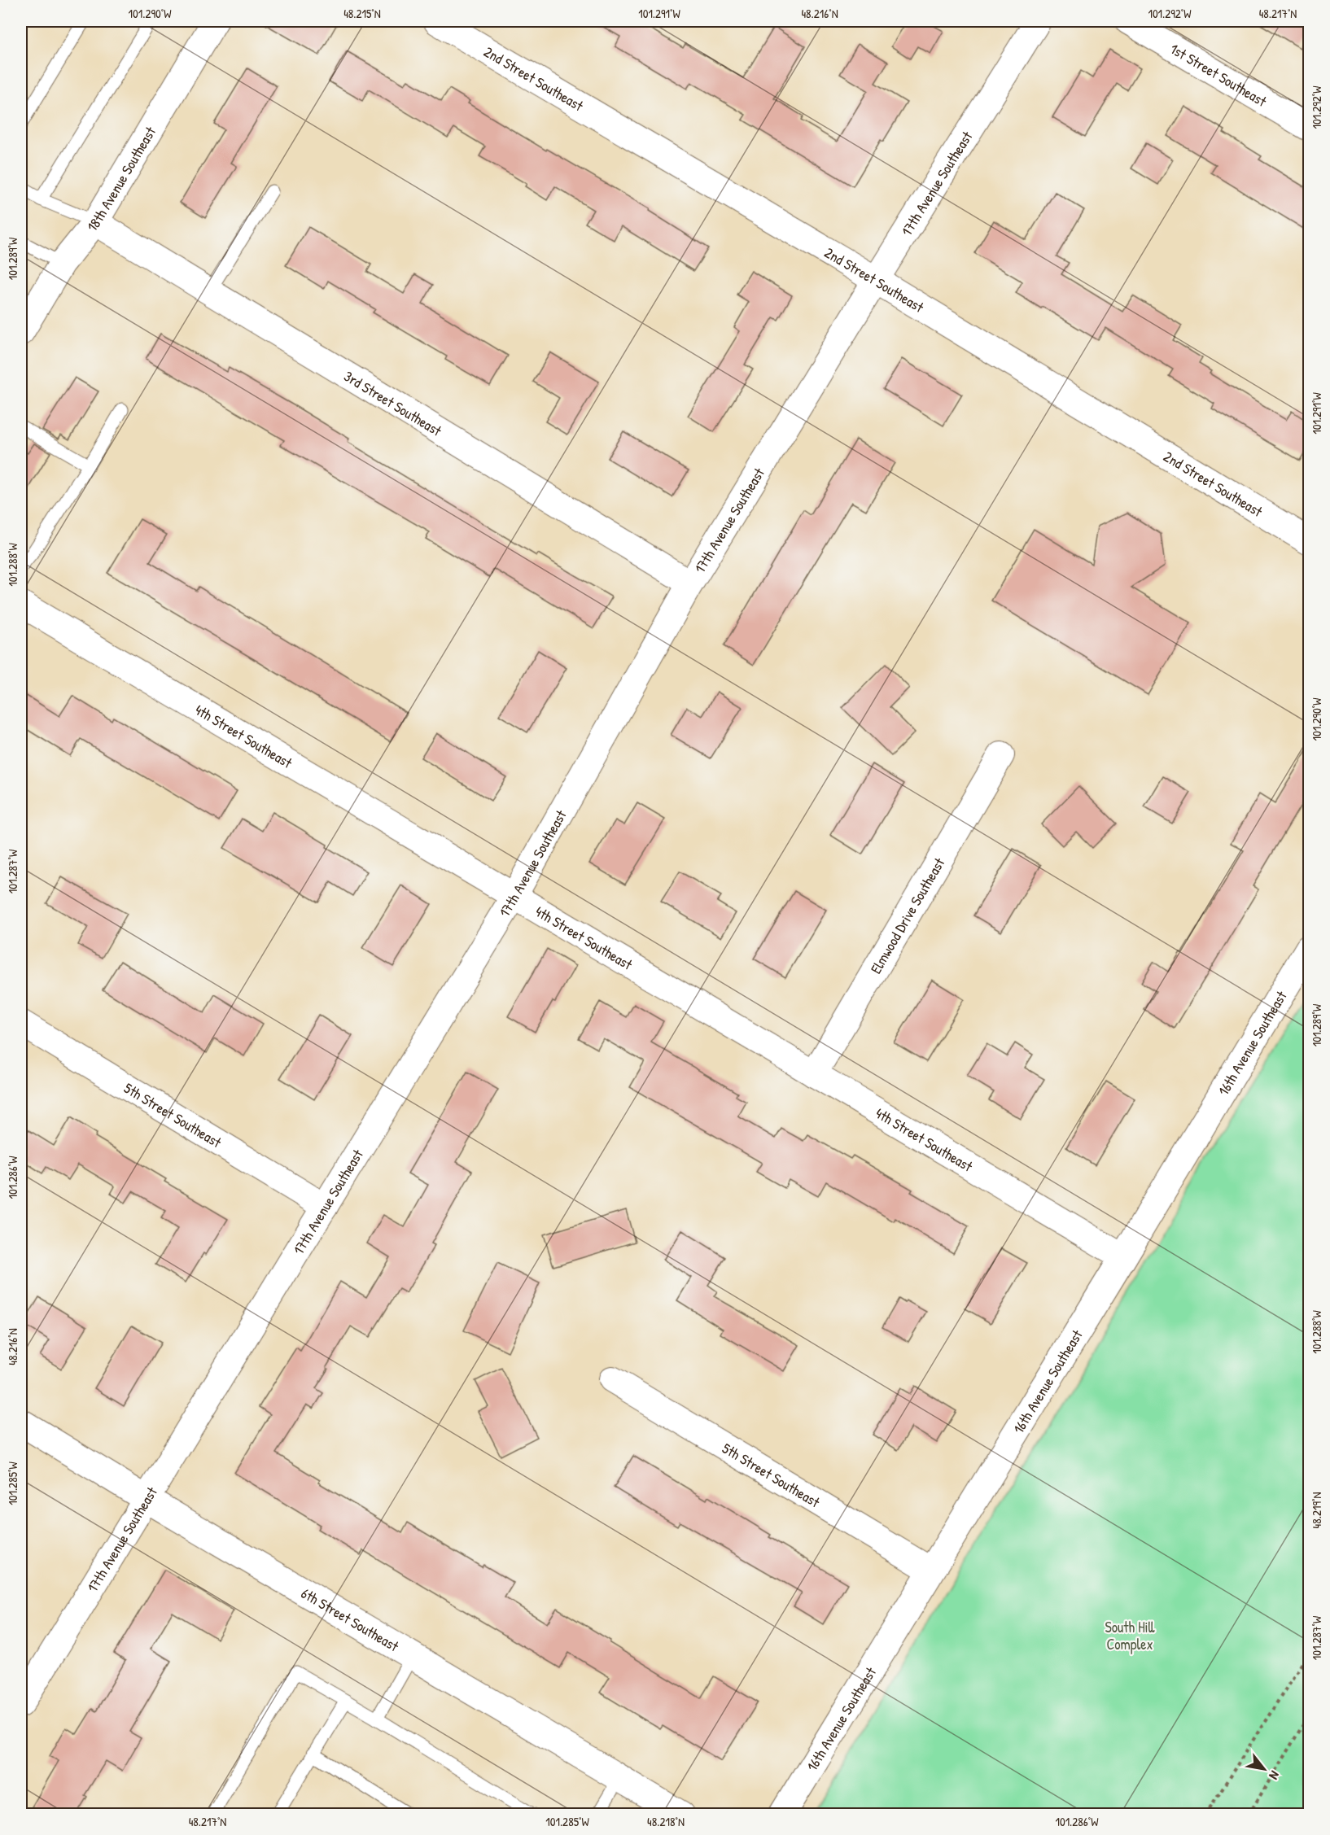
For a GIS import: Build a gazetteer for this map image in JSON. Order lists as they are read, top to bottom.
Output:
{
  "streets": {
    "street": [
      "1st Street Southeast",
      "2nd Street Southeast",
      "18th Avenue Southeast",
      "17th Avenue Southeast",
      "3rd Street Southeast",
      "4th Street Southeast",
      "Elmwood Drive Southeast",
      "16th Avenue Southeast",
      "5th Street Southeast",
      "6th Street Southeast"
    ]
  },
  "crossings": [
    ["2nd Street Southeast", "17th Avenue Southeast"],
    ["18th Avenue Southeast", "3rd Street Southeast"],
    ["17th Avenue Southeast", "3rd Street Southeast"],
    ["17th Avenue Southeast", "4th Street Southeast"],
    ["17th Avenue Southeast", "5th Street Southeast"],
    ["17th Avenue Southeast", "6th Street Southeast"],
    ["4th Street Southeast", "Elmwood Drive Southeast"],
    ["4th Street Southeast", "16th Avenue Southeast"],
    ["16th Avenue Southeast", "5th Street Southeast"]
  ],
  "parks": ["South Hill Complex"],
  "north": "bottom right",
  "coordinates": [
    "101.290°W",
    "48.215°N",
    "101.291°W",
    "48.216°N",
    "101.292°W",
    "48.217°N",
    "101.289°W",
    "101.288°W",
    "101.287°W",
    "101.286°W",
    "101.285°W",
    "48.219°N",
    "48.218°N"
  ]
}
